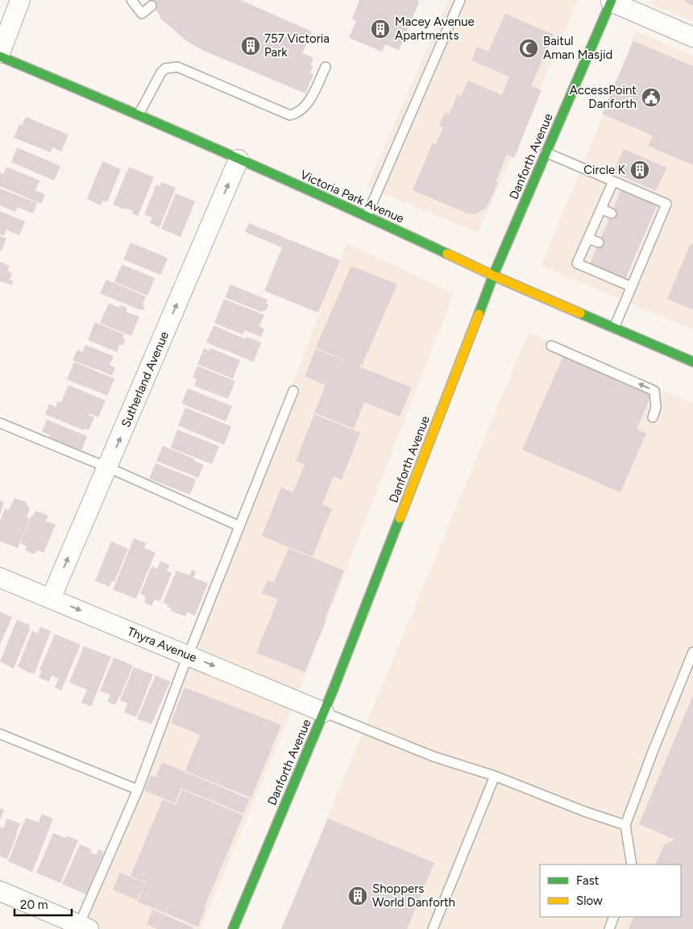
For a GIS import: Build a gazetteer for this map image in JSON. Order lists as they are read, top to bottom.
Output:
{
  "streets": {
    "main road": ["Danforth Avenue", "Victoria Park Avenue"],
    "street": ["Sutherland Avenue", "Thyra Avenue"]
  },
  "crossings": [
    ["Danforth Avenue", "Victoria Park Avenue"],
    ["Danforth Avenue", "Thyra Avenue"],
    ["Victoria Park Avenue", "Sutherland Avenue"],
    ["Sutherland Avenue", "Thyra Avenue"]
  ],
  "one_way": ["Sutherland Avenue", "Thyra Avenue"],
  "places": {
    "building": [
      "Macey Avenue Apartments",
      "757 Victoria Park",
      "Circle K",
      "Shoppers World Danforth"
    ],
    "mosque": ["Baitul Aman Masjid"],
    "public building": ["AccessPoint Danforth"]
  },
  "legend": ["Fast", "Slow"],
  "scale_bar": "20 m"
}
